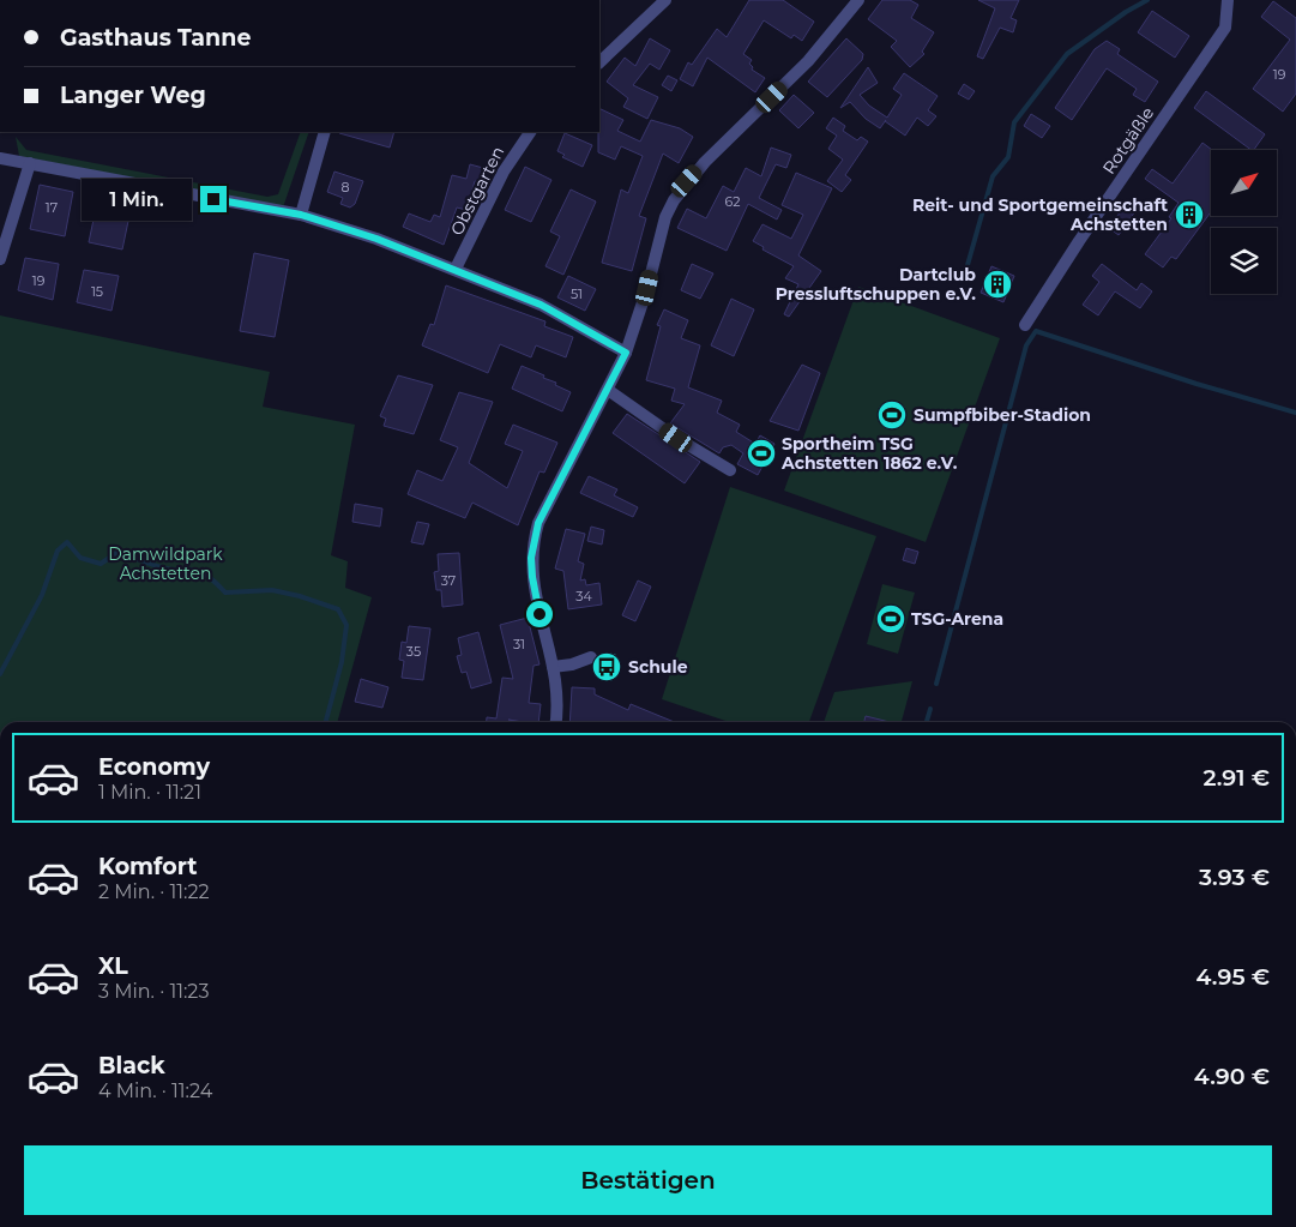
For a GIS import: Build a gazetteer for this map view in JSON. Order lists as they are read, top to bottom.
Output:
{
  "streets": {
    "street": ["Rotgäßle", "Obstgarten"]
  },
  "parks": ["Damwildpark Achstetten"],
  "places": {
    "building": ["Reit- und Sportgemeinschaft Achstetten", "Dartclub Pressluftschuppen e.V."],
    "sports": ["Sumpfbiber-Stadion", "Sportheim TSG Achstetten 1862 e.V.", "TSG-Arena"],
    "bus stop": ["Schule"]
  },
  "house_numbers": [
    "19",
    "8",
    "62",
    "17",
    "19",
    "15",
    "51",
    "37",
    "34",
    "31",
    "35"
  ],
  "north": "top right",
  "page": {
    "banner": ["Gasthaus Tanne", "Langer Weg"],
    "bubble": "1 Min.",
    "list": [
      {
        "name": "Economy",
        "note": "1 Min. · 11:21",
        "value": "2.91 €"
      },
      {
        "name": "Komfort",
        "note": "2 Min. · 11:22",
        "value": "3.93 €"
      },
      {
        "name": "XL",
        "note": "3 Min. · 11:23",
        "value": "4.95 €"
      },
      {
        "name": "Black",
        "note": "4 Min. · 11:24",
        "value": "4.90 €"
      }
    ],
    "buttons": "Bestätigen"
  }
}
